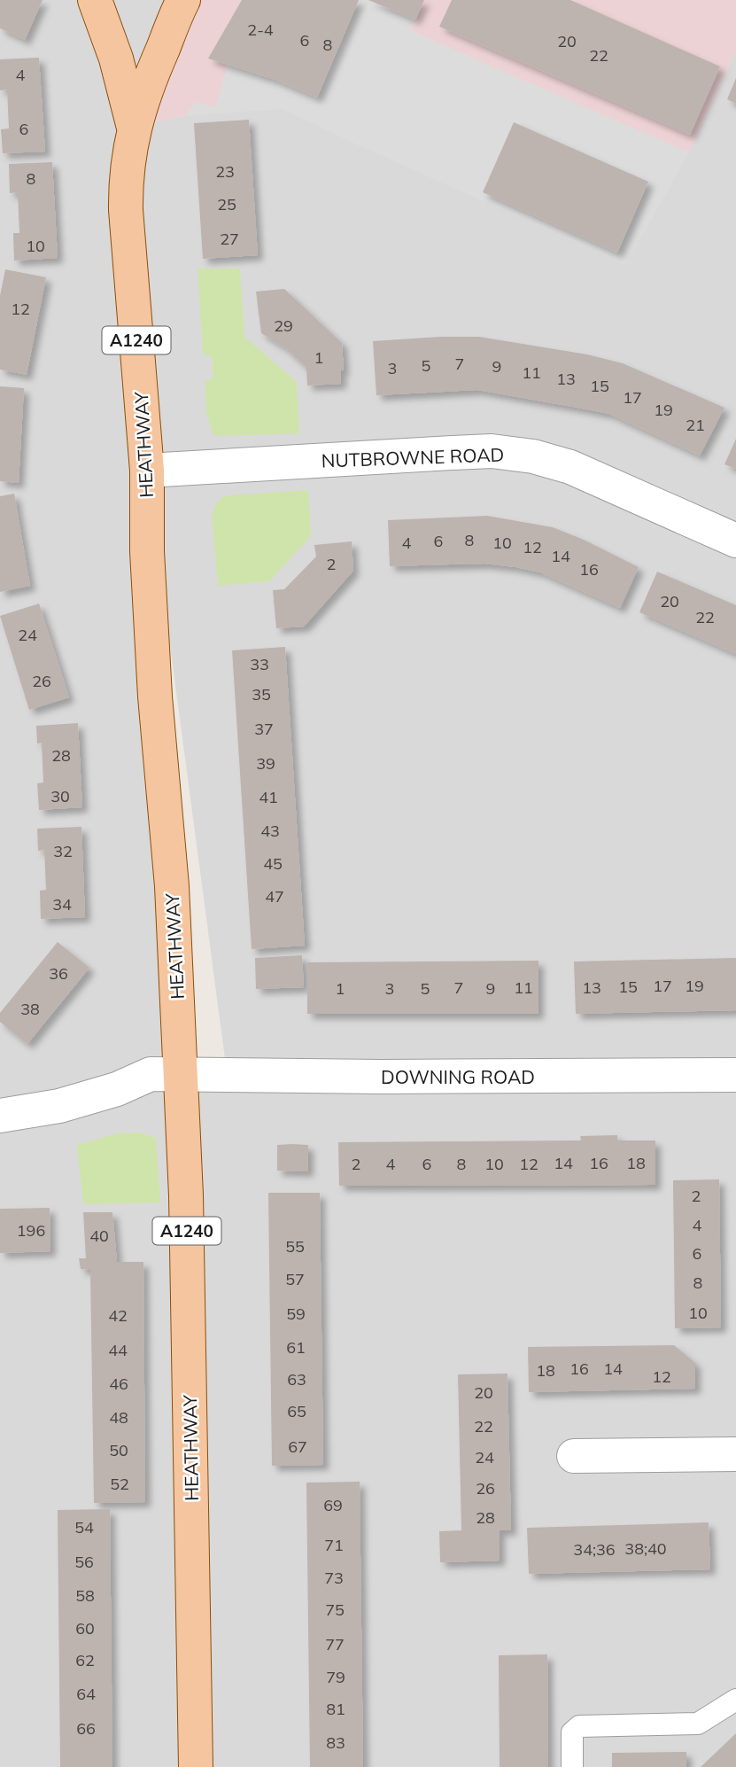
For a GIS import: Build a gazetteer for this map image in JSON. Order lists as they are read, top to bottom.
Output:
{
  "streets": {
    "main road": ["A1240", "HEATHWAY"],
    "street": ["NUTBROWNE ROAD", "DOWNING ROAD"]
  },
  "crossings": [
    ["HEATHWAY", "NUTBROWNE ROAD"],
    ["HEATHWAY", "DOWNING ROAD"]
  ],
  "house_numbers": [
    "2-4",
    "6",
    "20",
    "8",
    "22",
    "4",
    "6",
    "23",
    "8",
    "25",
    "27",
    "10",
    "12",
    "29",
    "1",
    "7",
    "5",
    "9",
    "3",
    "11",
    "13",
    "15",
    "17",
    "19",
    "21",
    "8",
    "6",
    "4",
    "10",
    "12",
    "14",
    "2",
    "16",
    "20",
    "22",
    "24",
    "33",
    "26",
    "35",
    "37",
    "28",
    "39",
    "30",
    "41",
    "43",
    "32",
    "45",
    "47",
    "34",
    "36",
    "17",
    "19",
    "15",
    "7",
    "11",
    "13",
    "1",
    "3",
    "5",
    "9",
    "38",
    "14",
    "16",
    "18",
    "2",
    "4",
    "6",
    "8",
    "10",
    "12",
    "2",
    "4",
    "196",
    "40",
    "55",
    "6",
    "57",
    "8",
    "10",
    "59",
    "42",
    "61",
    "44",
    "16",
    "14",
    "18",
    "12",
    "63",
    "46",
    "20",
    "65",
    "48",
    "22",
    "67",
    "50",
    "24",
    "52",
    "26",
    "69",
    "28",
    "54",
    "71",
    "38;40",
    "34;36",
    "56",
    "73",
    "58",
    "75",
    "60",
    "77",
    "62",
    "79",
    "64",
    "81",
    "66",
    "83"
  ]
}
